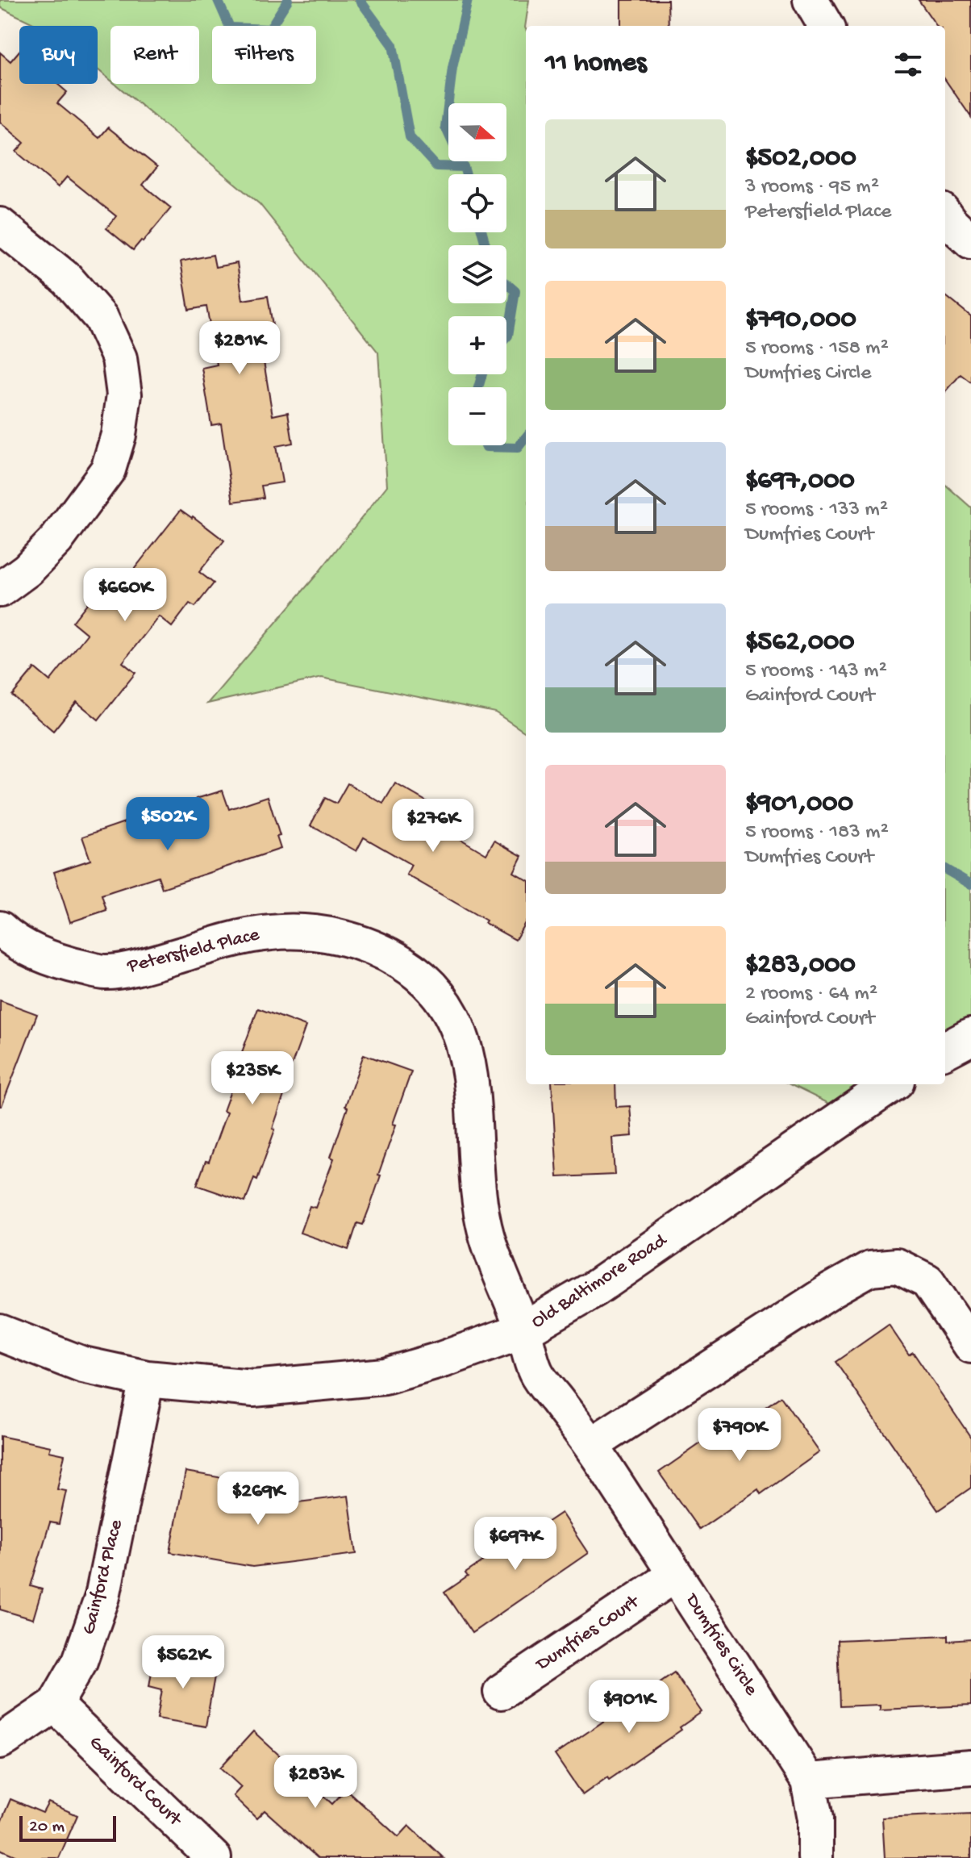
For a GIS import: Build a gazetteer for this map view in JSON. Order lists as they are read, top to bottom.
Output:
{
  "streets": {
    "street": [
      "Petersfield Place",
      "Old Baltimore Road",
      "Gainford Place",
      "Dumfries Court",
      "Dumfries Circle",
      "Gainford Court"
    ]
  },
  "crossings": [
    ["Petersfield Place", "Old Baltimore Road"],
    ["Petersfield Place", "Dumfries Circle"],
    ["Old Baltimore Road", "Gainford Place"],
    ["Old Baltimore Road", "Dumfries Circle"],
    ["Gainford Place", "Gainford Court"],
    ["Dumfries Court", "Dumfries Circle"]
  ],
  "scale_bar": "20 m",
  "north": "right",
  "page": {
    "chip": ["Buy", "Rent", "Filters"],
    "heading": "11 homes",
    "map_buttons": ["+", "−"],
    "list": [
      {
        "name": "$502,000",
        "note": "3 rooms · 95 m² · Petersfield Place"
      },
      {
        "name": "$790,000",
        "note": "5 rooms · 158 m² · Dumfries Circle"
      },
      {
        "name": "$697,000",
        "note": "5 rooms · 133 m² · Dumfries Court"
      },
      {
        "name": "$562,000",
        "note": "5 rooms · 143 m² · Gainford Court"
      },
      {
        "name": "$901,000",
        "note": "5 rooms · 183 m² · Dumfries Court"
      },
      {
        "name": "$283,000",
        "note": "2 rooms · 64 m² · Gainford Court"
      }
    ],
    "price": [
      "$281K",
      "$660K",
      "$502K",
      "$276K",
      "$235K",
      "$790K",
      "$269K",
      "$697K",
      "$562K",
      "$901K",
      "$283K"
    ],
    "scale": "20 m"
  }
}
